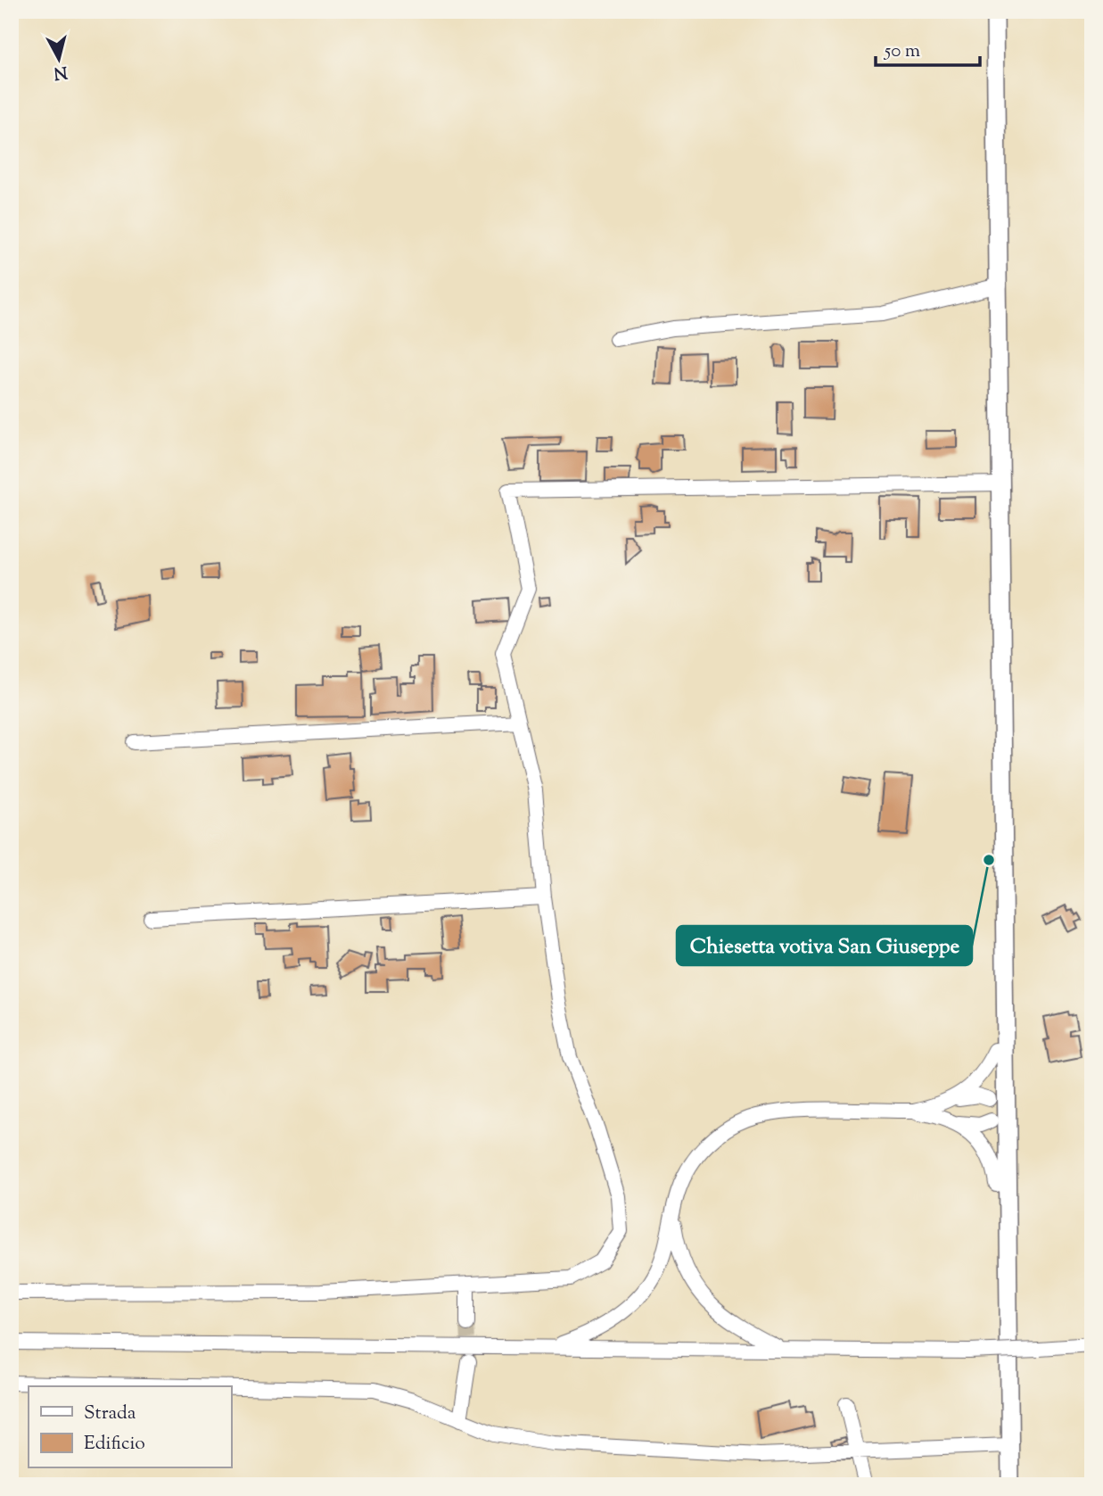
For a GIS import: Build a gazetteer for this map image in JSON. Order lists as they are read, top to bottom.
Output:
{
  "places": ["Chiesetta votiva San Giuseppe"],
  "legend": ["Strada", "Edificio"],
  "scale_bar": "50 m",
  "north": "bottom"
}
